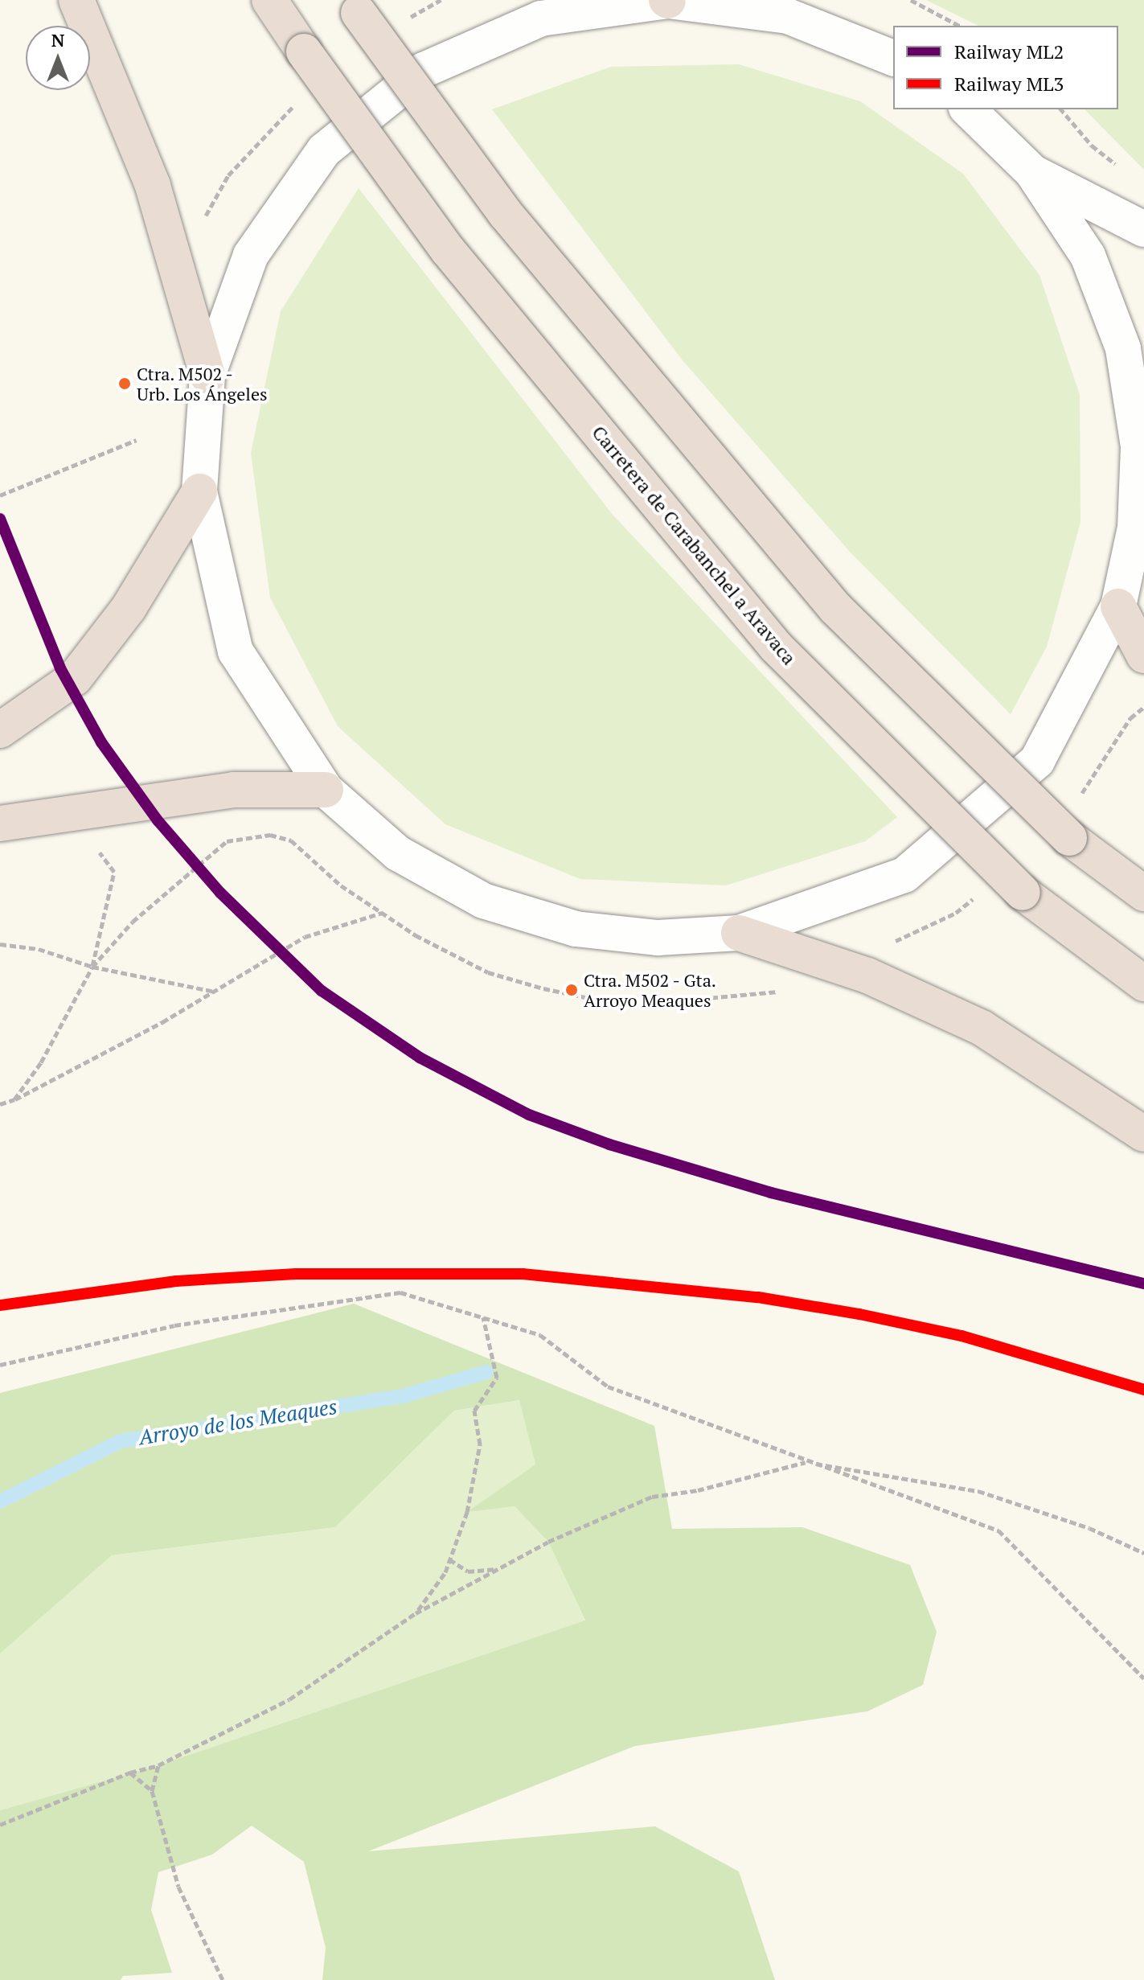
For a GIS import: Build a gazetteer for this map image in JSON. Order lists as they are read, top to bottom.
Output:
{
  "streets": {
    "highway": ["Carretera de Carabanchel a Aravaca"]
  },
  "water": ["Arroyo de los Meaques"],
  "places": ["Ctra. M502 - Urb. Los Ángeles", "Ctra. M502 - Gta. Arroyo Meaques"],
  "lines": ["rail line ML2", "rail line ML3"],
  "legend": ["Railway ML2", "Railway ML3"],
  "north": "top"
}
